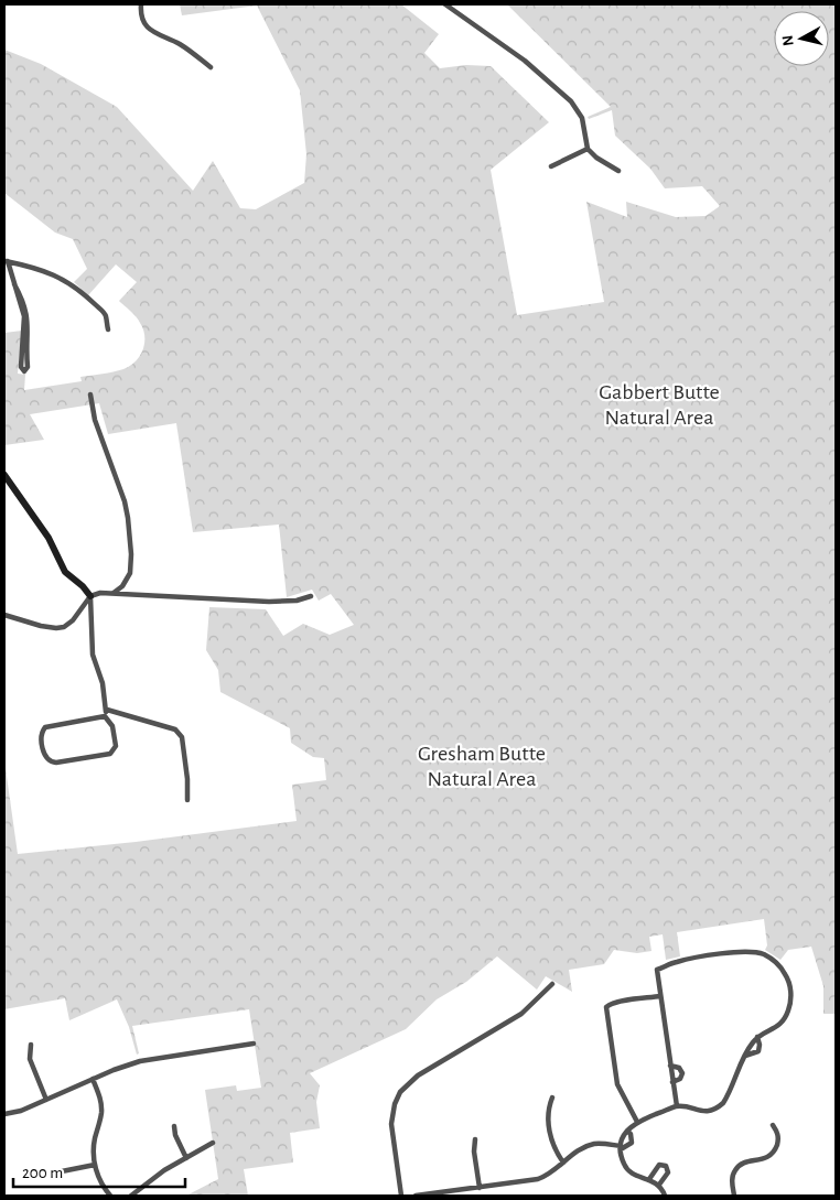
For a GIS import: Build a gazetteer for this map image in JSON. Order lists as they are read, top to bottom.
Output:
{
  "parks": ["Gabbert Butte Natural Area", "Gresham Butte Natural Area"],
  "scale_bar": "200 m",
  "north": "left"
}
